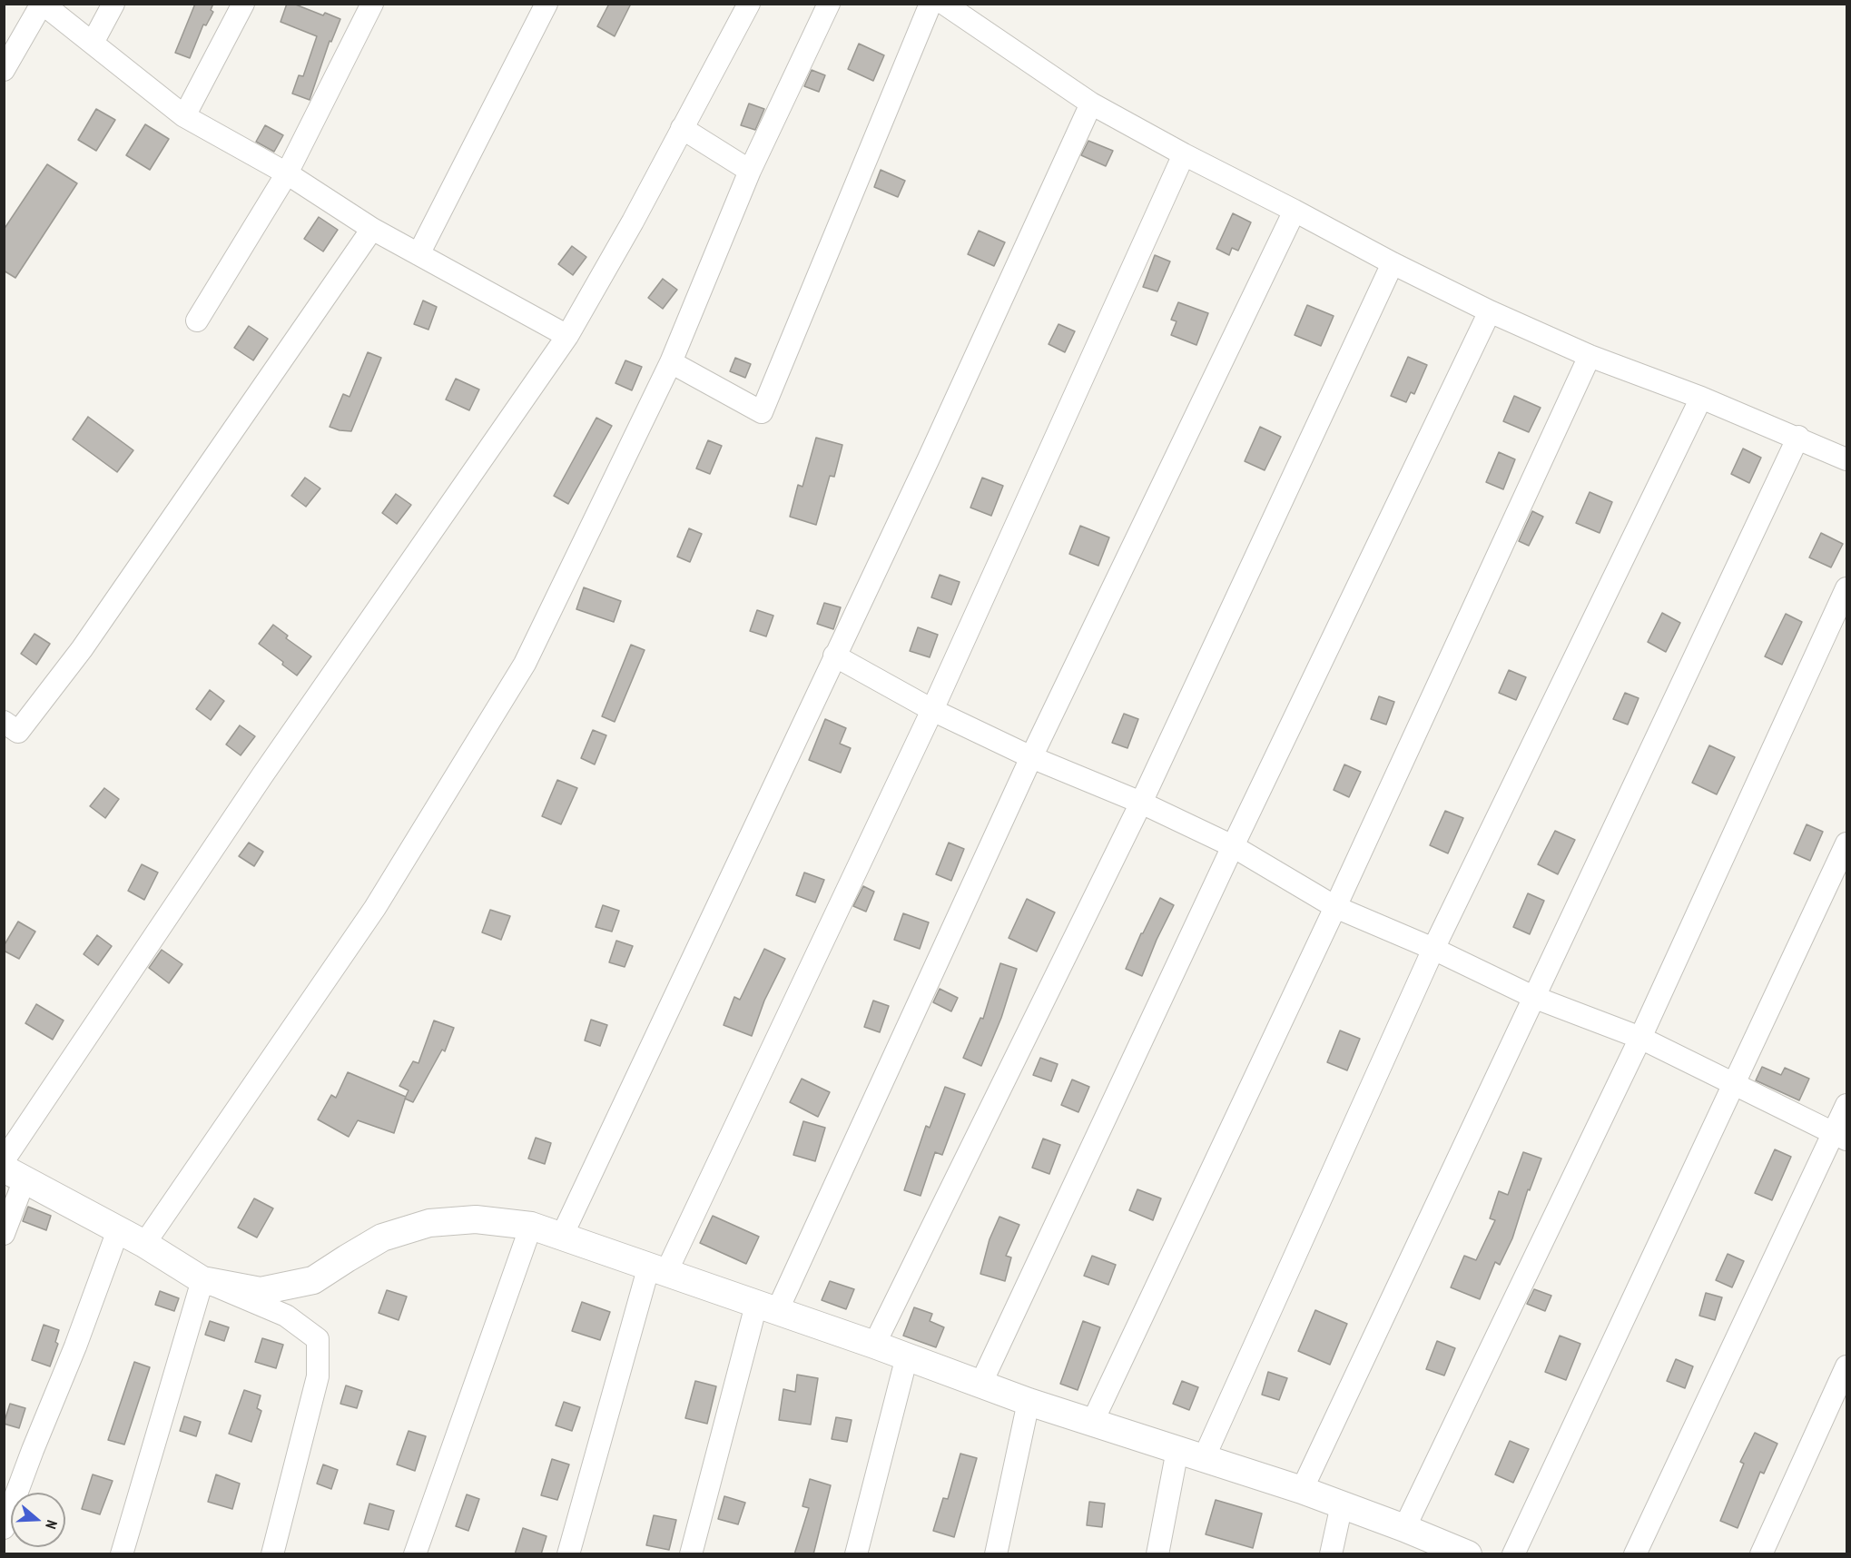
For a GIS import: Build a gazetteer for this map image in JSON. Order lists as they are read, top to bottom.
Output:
{
  "north": "right"
}
